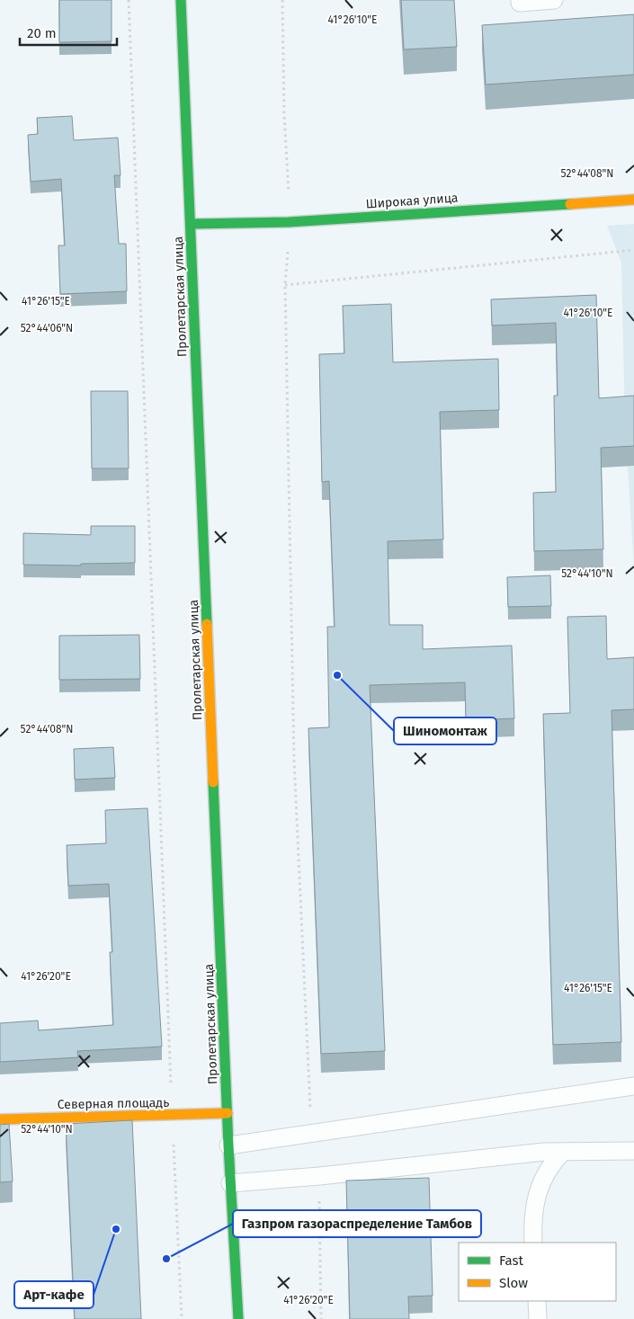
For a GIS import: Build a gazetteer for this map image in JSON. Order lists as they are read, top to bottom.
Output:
{
  "streets": {
    "main road": ["Широкая улица", "Пролетарская улица", "Северная площадь"]
  },
  "crossings": [
    ["Широкая улица", "Пролетарская улица"],
    ["Пролетарская улица", "Северная площадь"]
  ],
  "places": ["Шиномонтаж", "Арт-кафе", "Газпром газораспределение Тамбов"],
  "legend": ["Fast", "Slow"],
  "scale_bar": "20 m",
  "coordinates": [
    "41°26'10\"E",
    "52°44'08\"N",
    "41°26'15\"E",
    "52°44'06\"N",
    "52°44'10\"N",
    "41°26'20\"E"
  ]
}
